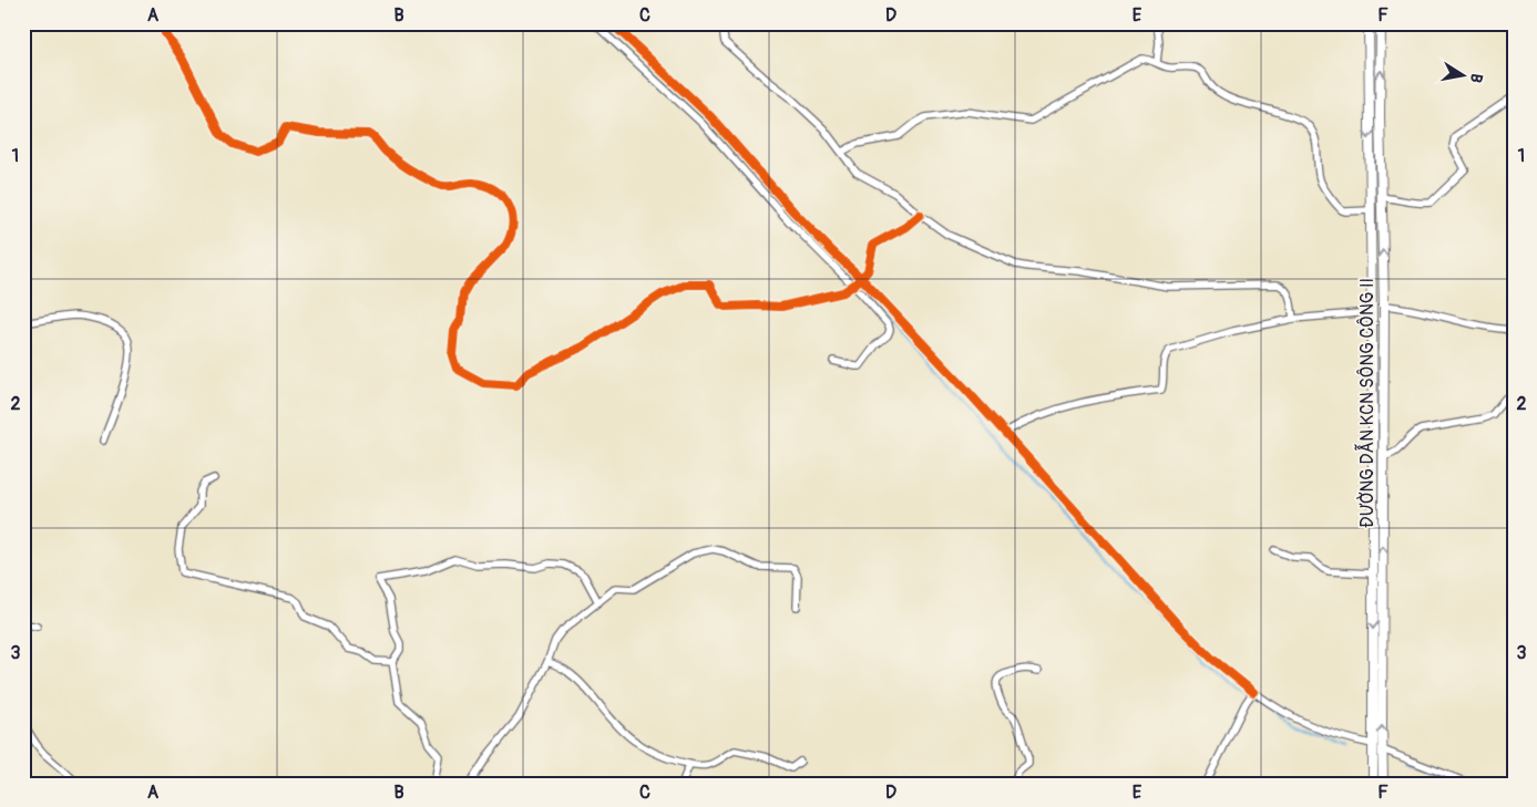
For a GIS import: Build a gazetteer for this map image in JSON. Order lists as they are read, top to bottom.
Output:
{
  "streets": {
    "street": ["ĐƯỜNG DẪN KCN SÔNG CÔNG II"]
  },
  "north": "right",
  "grid": {
    "columns": [
      "A",
      "B",
      "C",
      "D",
      "E",
      "F"
    ],
    "rows": ["1", "2", "3"]
  }
}
